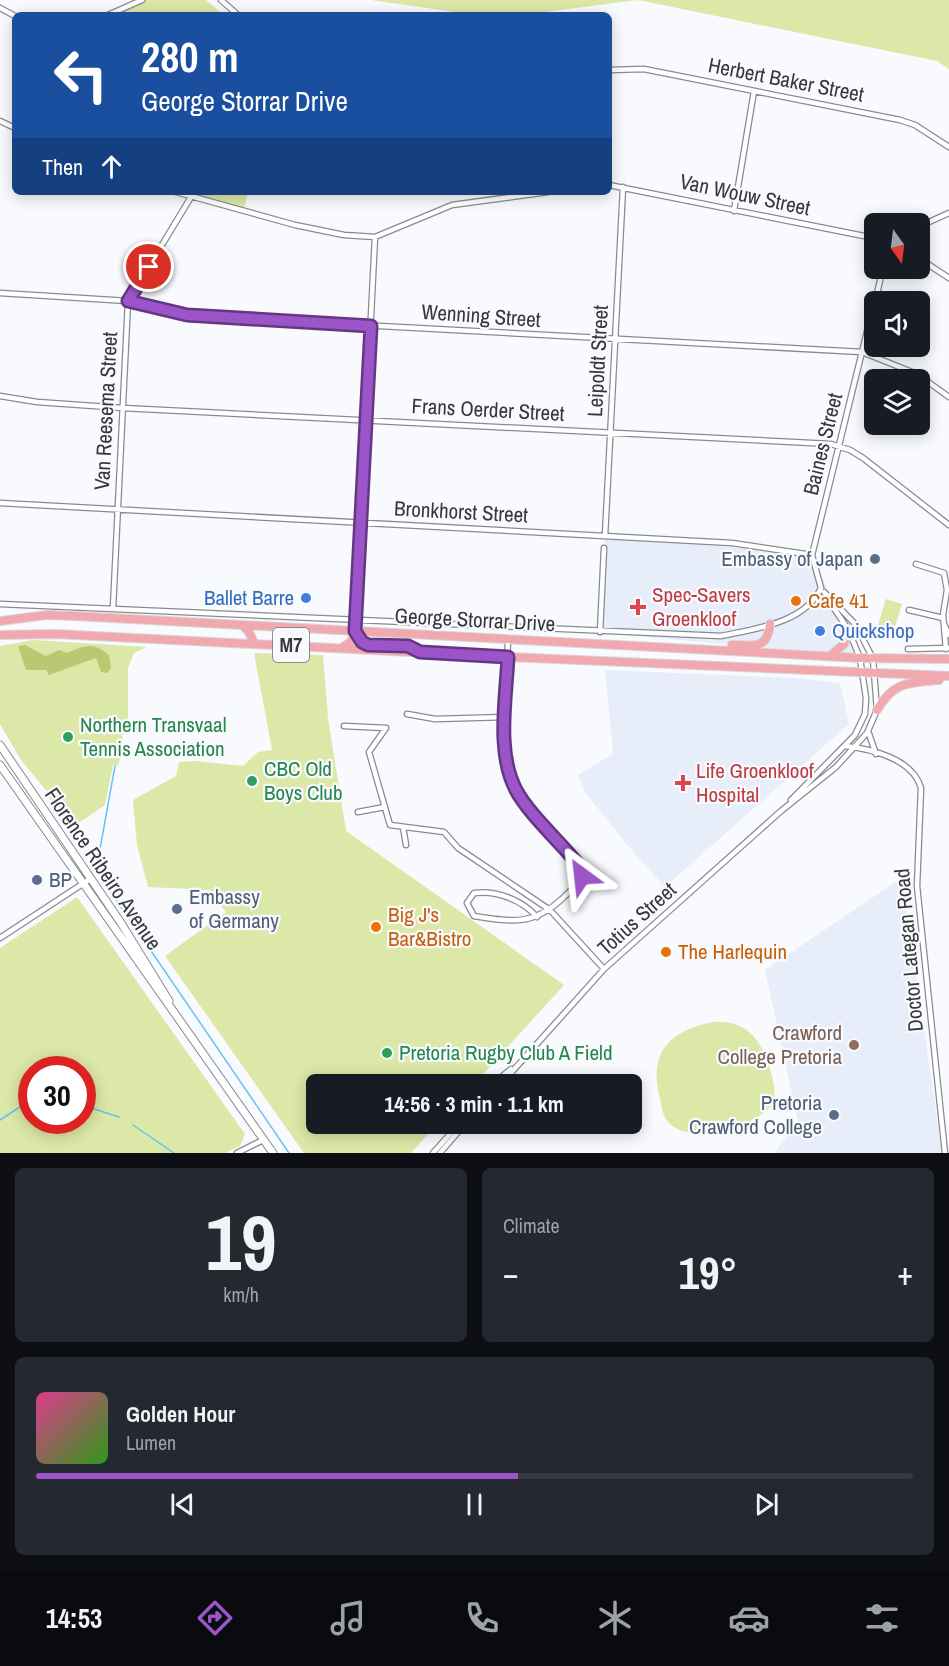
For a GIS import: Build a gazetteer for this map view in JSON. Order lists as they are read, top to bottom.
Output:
{
  "streets": {
    "main road": ["George Storrar Drive", "M7", "Florence Ribeiro Avenue"],
    "street": [
      "Herbert Baker Street",
      "Van Wouw Street",
      "Wenning Street",
      "Leipoldt Street",
      "Frans Oerder Street",
      "Van Reesema Street",
      "Baines Street",
      "Bronkhorst Street",
      "Totius Street",
      "Doctor Lategan Road"
    ]
  },
  "crossings": [
    ["Van Wouw Street", "Leipoldt Street"],
    ["Wenning Street", "Leipoldt Street"],
    ["Wenning Street", "Van Reesema Street"],
    ["Wenning Street", "Baines Street"],
    ["Leipoldt Street", "Frans Oerder Street"],
    ["Leipoldt Street", "Bronkhorst Street"],
    ["Frans Oerder Street", "Van Reesema Street"],
    ["Frans Oerder Street", "Baines Street"],
    ["Van Reesema Street", "Bronkhorst Street"],
    ["Van Reesema Street", "George Storrar Drive"],
    ["Baines Street", "Bronkhorst Street"],
    ["Baines Street", "George Storrar Drive"],
    ["Baines Street", "Totius Street"],
    ["George Storrar Drive", "Totius Street"],
    ["Totius Street", "Doctor Lategan Road"]
  ],
  "places": {
    "other": [
      "Embassy of Japan",
      "Ballet Barre",
      "Cafe 41",
      "Quickshop",
      "Northern Transvaal Tennis Association",
      "CBC Old Boys Club",
      "BP",
      "Embassy of Germany",
      "Big J's Bar&Bistro",
      "The Harlequin",
      "Crawford College Pretoria",
      "Pretoria Rugby Club A Field",
      "Pretoria Crawford College"
    ],
    "health": ["Spec-Savers Groenkloof", "Life Groenkloof Hospital"]
  },
  "north": "bottom",
  "page": {
    "turn": ["280 m", "George Storrar Drive"],
    "then": "Then",
    "limit": "30",
    "trip": "14:56 · 3 min · 1.1 km",
    "tile": [
      ["19", "km/h"],
      "Climate"
    ],
    "heat": ["−", "19°", "+"],
    "song": ["Golden Hour", "Lumen"],
    "tabs": "14:53"
  }
}
